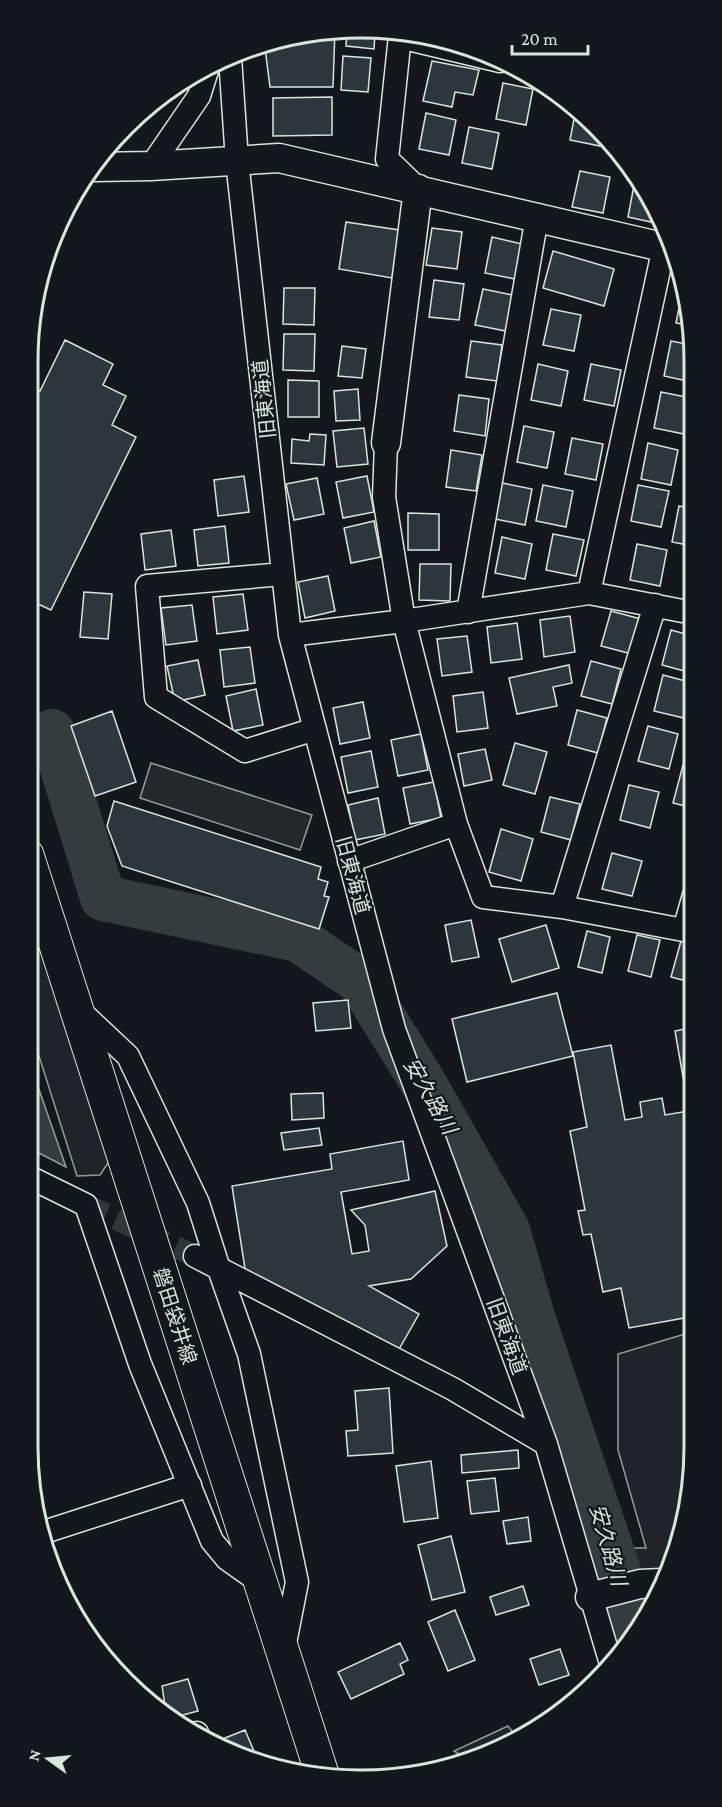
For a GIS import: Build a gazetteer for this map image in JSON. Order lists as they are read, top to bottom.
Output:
{
  "streets": {
    "main road": ["磐田袋井線"],
    "street": ["旧東海道"]
  },
  "water": ["安久路川"],
  "scale_bar": "20 m",
  "north": "left"
}
